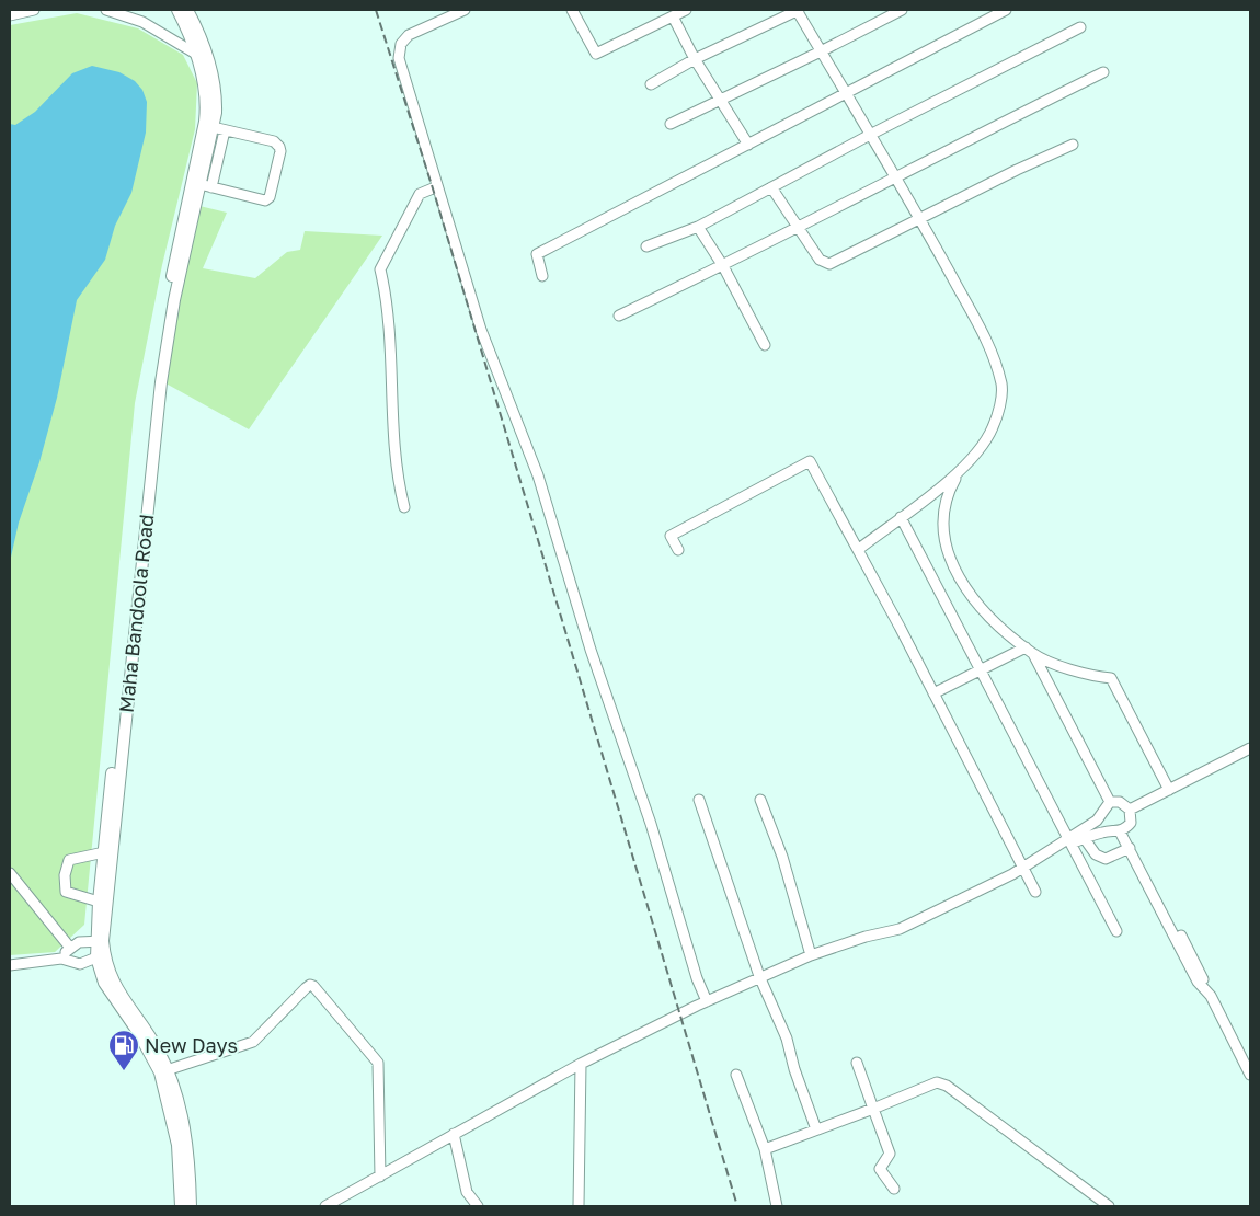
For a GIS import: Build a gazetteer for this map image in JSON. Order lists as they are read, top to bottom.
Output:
{
  "streets": {
    "main road": ["Maha Bandoola Road"]
  },
  "places": {
    "fuel station": ["New Days"]
  }
}
